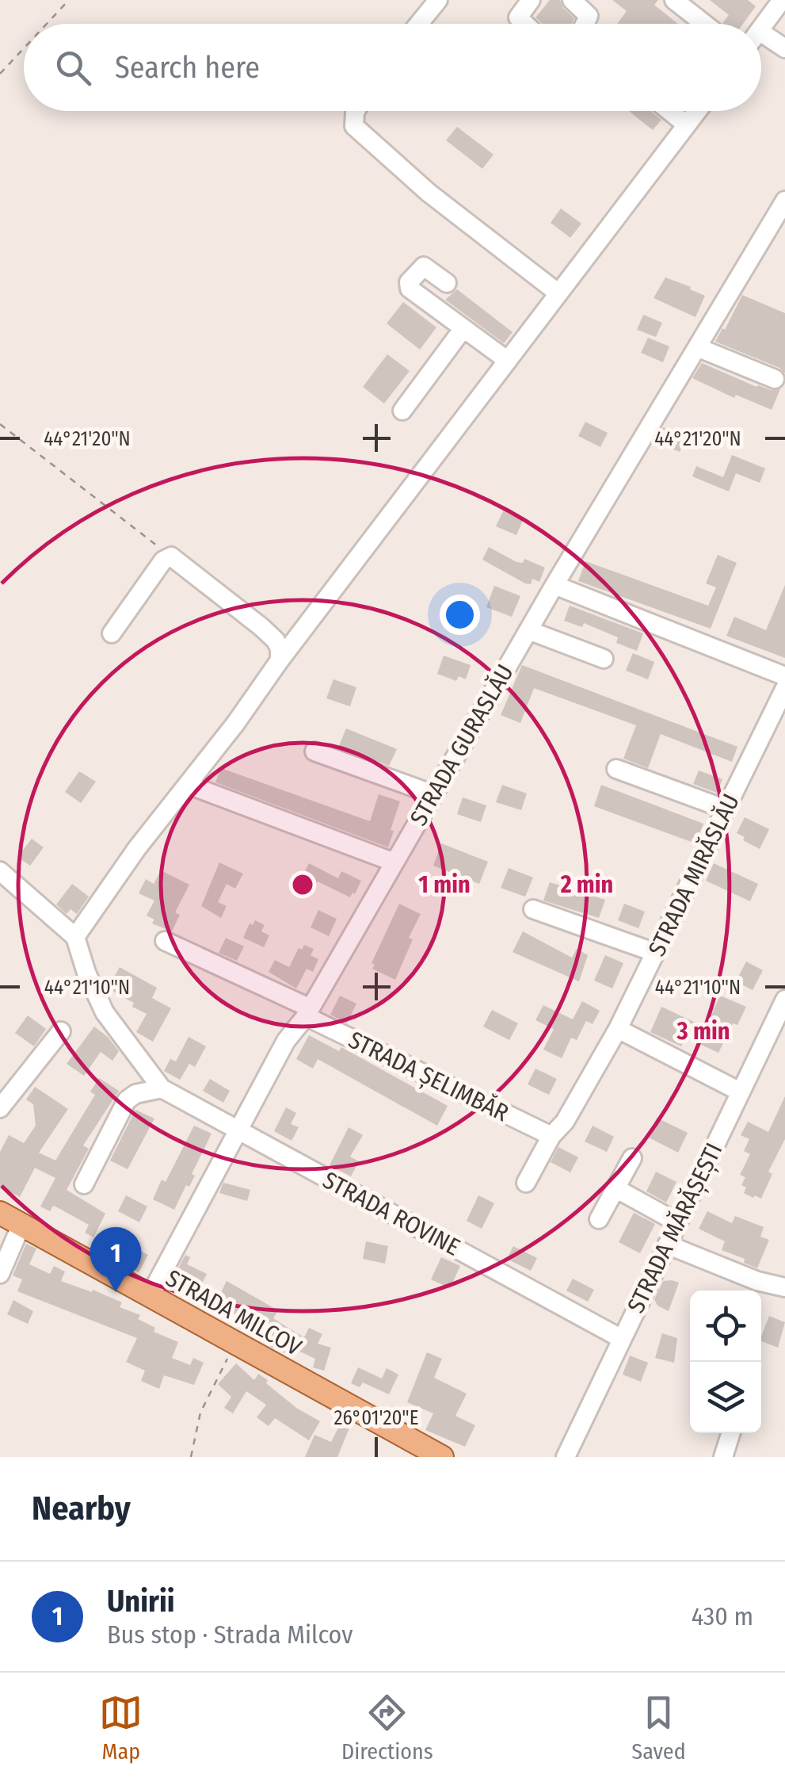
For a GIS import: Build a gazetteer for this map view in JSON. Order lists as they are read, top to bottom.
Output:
{
  "streets": {
    "main road": ["STRADA MILCOV"],
    "street": [
      "STRADA GURASLĂU",
      "STRADA MIRĂSLĂU",
      "STRADA ȘELIMBĂR",
      "STRADA ROVINE",
      "STRADA MĂRĂȘEȘTI"
    ]
  },
  "crossings": [
    ["STRADA GURASLĂU", "STRADA ȘELIMBĂR"],
    ["STRADA GURASLĂU", "STRADA ROVINE"],
    ["STRADA GURASLĂU", "STRADA MILCOV"],
    ["STRADA MIRĂSLĂU", "STRADA ȘELIMBĂR"],
    ["STRADA ROVINE", "STRADA MĂRĂȘEȘTI"]
  ],
  "page": {
    "search": "Search here",
    "pins": "1",
    "heading": "Nearby",
    "list": [
      {
        "mark": "1",
        "name": "Unirii",
        "note": "Bus stop · Strada Milcov",
        "value": "430 m"
      }
    ],
    "nav": ["Map", "Directions", "Saved"]
  },
  "coordinates": ["44°21'20\"N", "44°21'10\"N", "26°01'20\"E"],
  "rings": ["1 min", "2 min", "3 min"]
}
